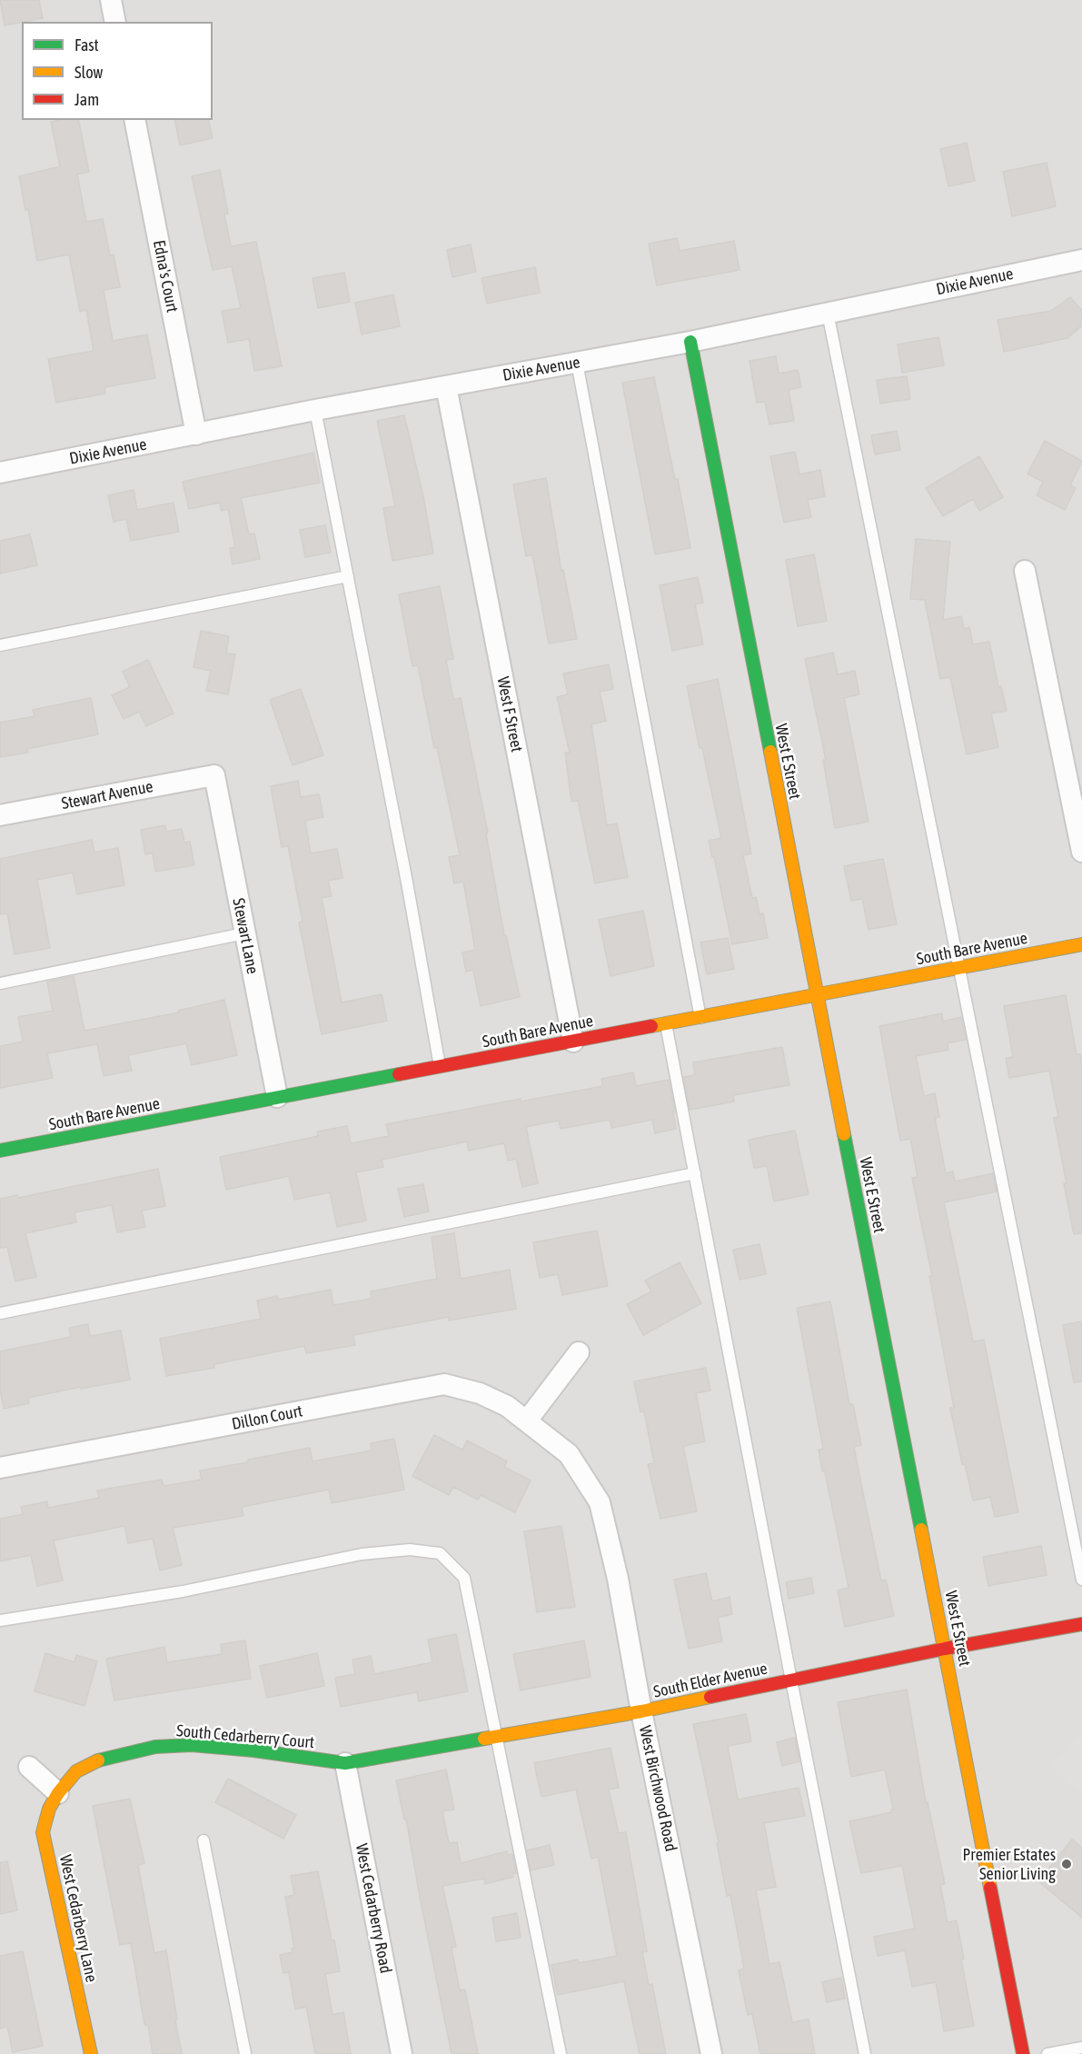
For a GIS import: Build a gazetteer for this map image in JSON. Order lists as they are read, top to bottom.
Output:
{
  "streets": {
    "street": [
      "Edna's Court",
      "Dixie Avenue",
      "West F Street",
      "West E Street",
      "Stewart Avenue",
      "Stewart Lane",
      "South Bare Avenue",
      "Dillon Court",
      "South Elder Avenue",
      "South Cedarberry Court",
      "West Birchwood Road",
      "West Cedarberry Road",
      "West Cedarberry Lane"
    ]
  },
  "crossings": [
    ["Edna's Court", "Dixie Avenue"],
    ["Dixie Avenue", "West F Street"],
    ["Dixie Avenue", "West E Street"],
    ["West F Street", "South Bare Avenue"],
    ["West E Street", "South Bare Avenue"],
    ["West E Street", "South Elder Avenue"],
    ["Stewart Avenue", "Stewart Lane"],
    ["Stewart Lane", "South Bare Avenue"],
    ["Dillon Court", "West Birchwood Road"],
    ["South Elder Avenue", "South Cedarberry Court"],
    ["South Elder Avenue", "West Birchwood Road"],
    ["South Elder Avenue", "West Cedarberry Road"],
    ["South Cedarberry Court", "West Cedarberry Road"],
    ["South Cedarberry Court", "West Cedarberry Lane"]
  ],
  "places": ["Premier Estates Senior Living"],
  "legend": ["Fast", "Slow", "Jam"]
}
